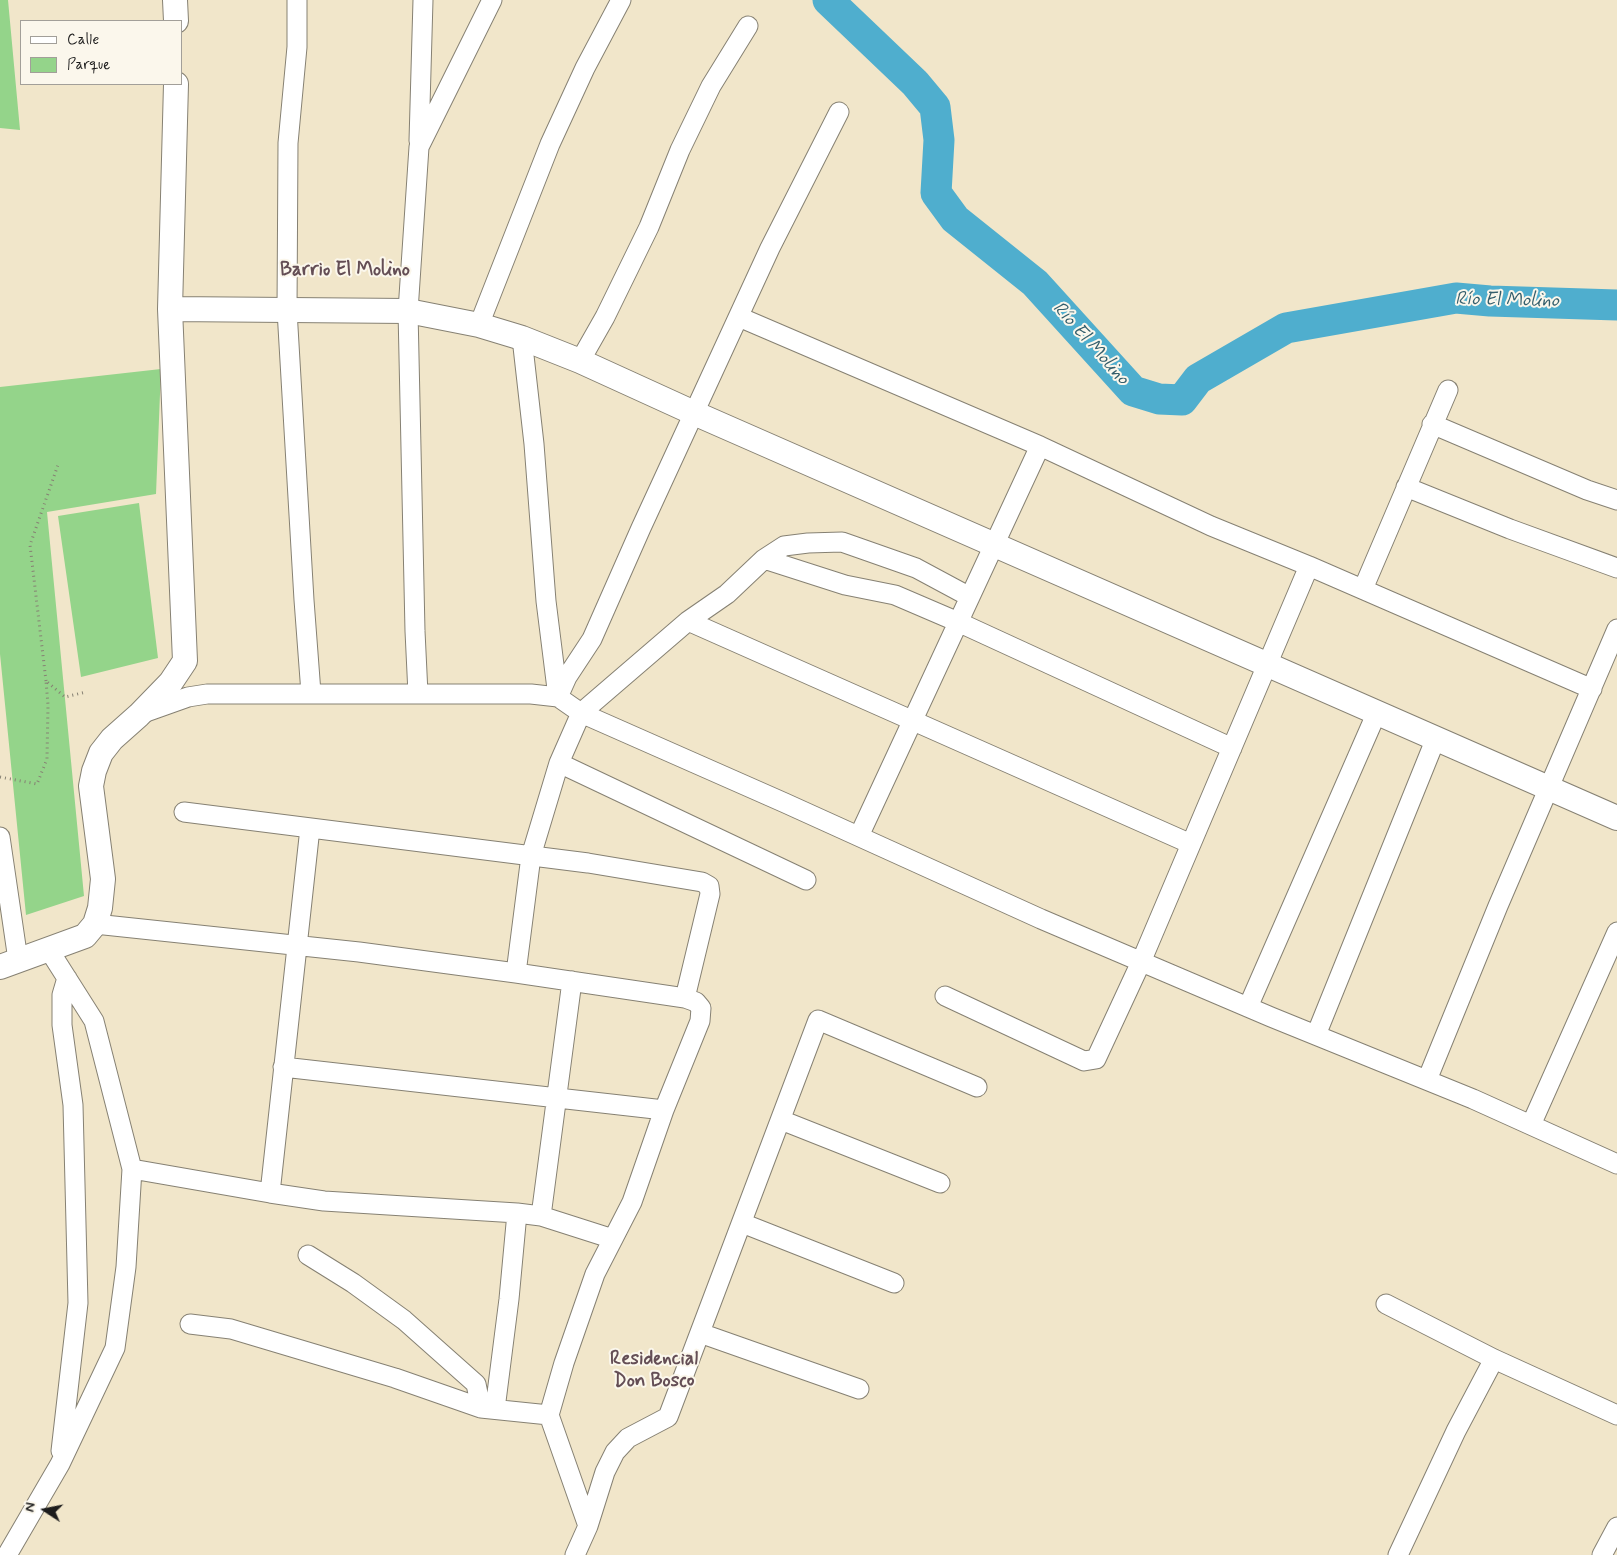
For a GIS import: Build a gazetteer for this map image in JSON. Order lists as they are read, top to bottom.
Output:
{
  "districts": ["Barrio El Molino", "Residencial Don Bosco"],
  "water": ["Río El Molino"],
  "legend": ["Calle", "Parque"],
  "north": "left"
}
